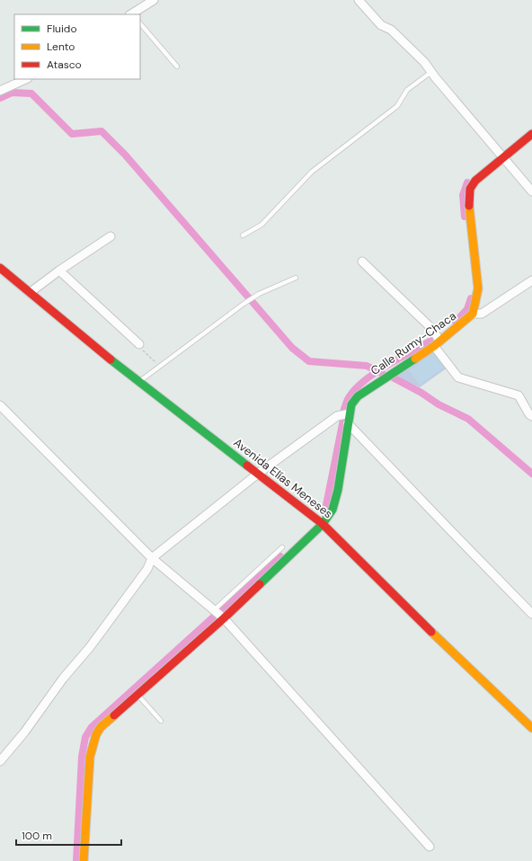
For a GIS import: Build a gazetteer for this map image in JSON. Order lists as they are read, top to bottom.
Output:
{
  "streets": {
    "street": ["Calle Rumy-Chaca", "Avenida Elías Meneses"]
  },
  "crossings": [
    ["Calle Rumy-Chaca", "Avenida Elías Meneses"]
  ],
  "legend": ["Fluido", "Lento", "Atasco"],
  "scale_bar": "100 m"
}
